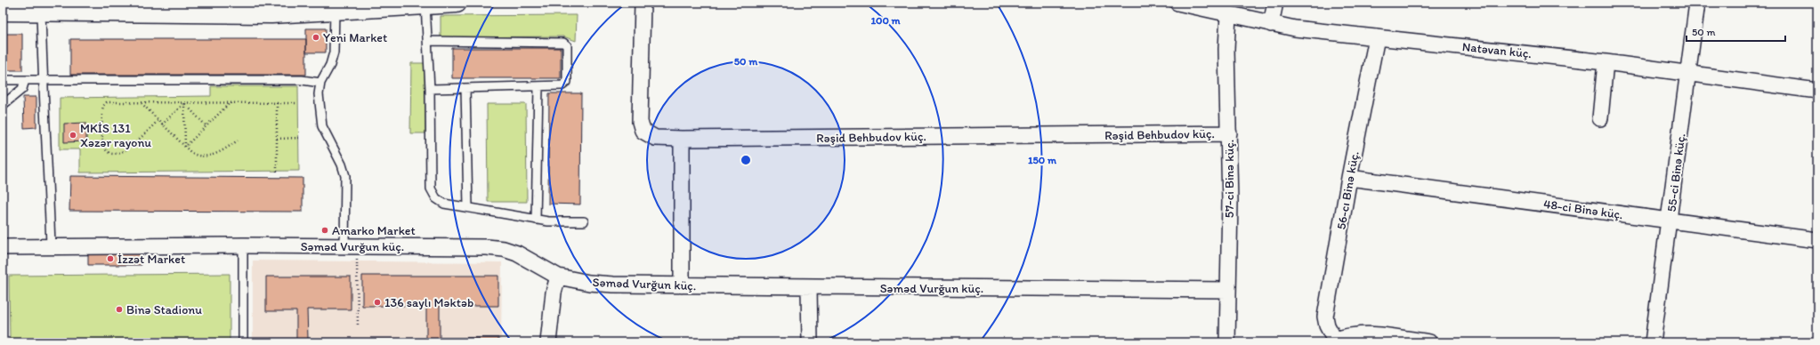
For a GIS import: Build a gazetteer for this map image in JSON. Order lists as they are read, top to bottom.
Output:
{
  "streets": {
    "street": [
      "Natəvan küç.",
      "Rəşid Behbudov küç.",
      "55-ci Binə küç.",
      "57-ci Binə küç.",
      "56-cı Binə küç.",
      "48-ci Binə küç.",
      "Səməd Vurğun küç."
    ]
  },
  "crossings": [
    ["Natəvan küç.", "55-ci Binə küç."],
    ["Natəvan küç.", "57-ci Binə küç."],
    ["Natəvan küç.", "56-cı Binə küç."],
    ["Rəşid Behbudov küç.", "57-ci Binə küç."],
    ["55-ci Binə küç.", "48-ci Binə küç."],
    ["57-ci Binə küç.", "Səməd Vurğun küç."],
    ["56-cı Binə küç.", "48-ci Binə küç."]
  ],
  "places": [
    "Yeni Market",
    "MKİS 131 Xəzər rayonu",
    "Amarko Market",
    "İzzət Market",
    "136 saylı Məktəb",
    "Binə Stadionu"
  ],
  "scale_bar": "50 m",
  "rings": ["100 m", "50 m", "150 m"]
}
